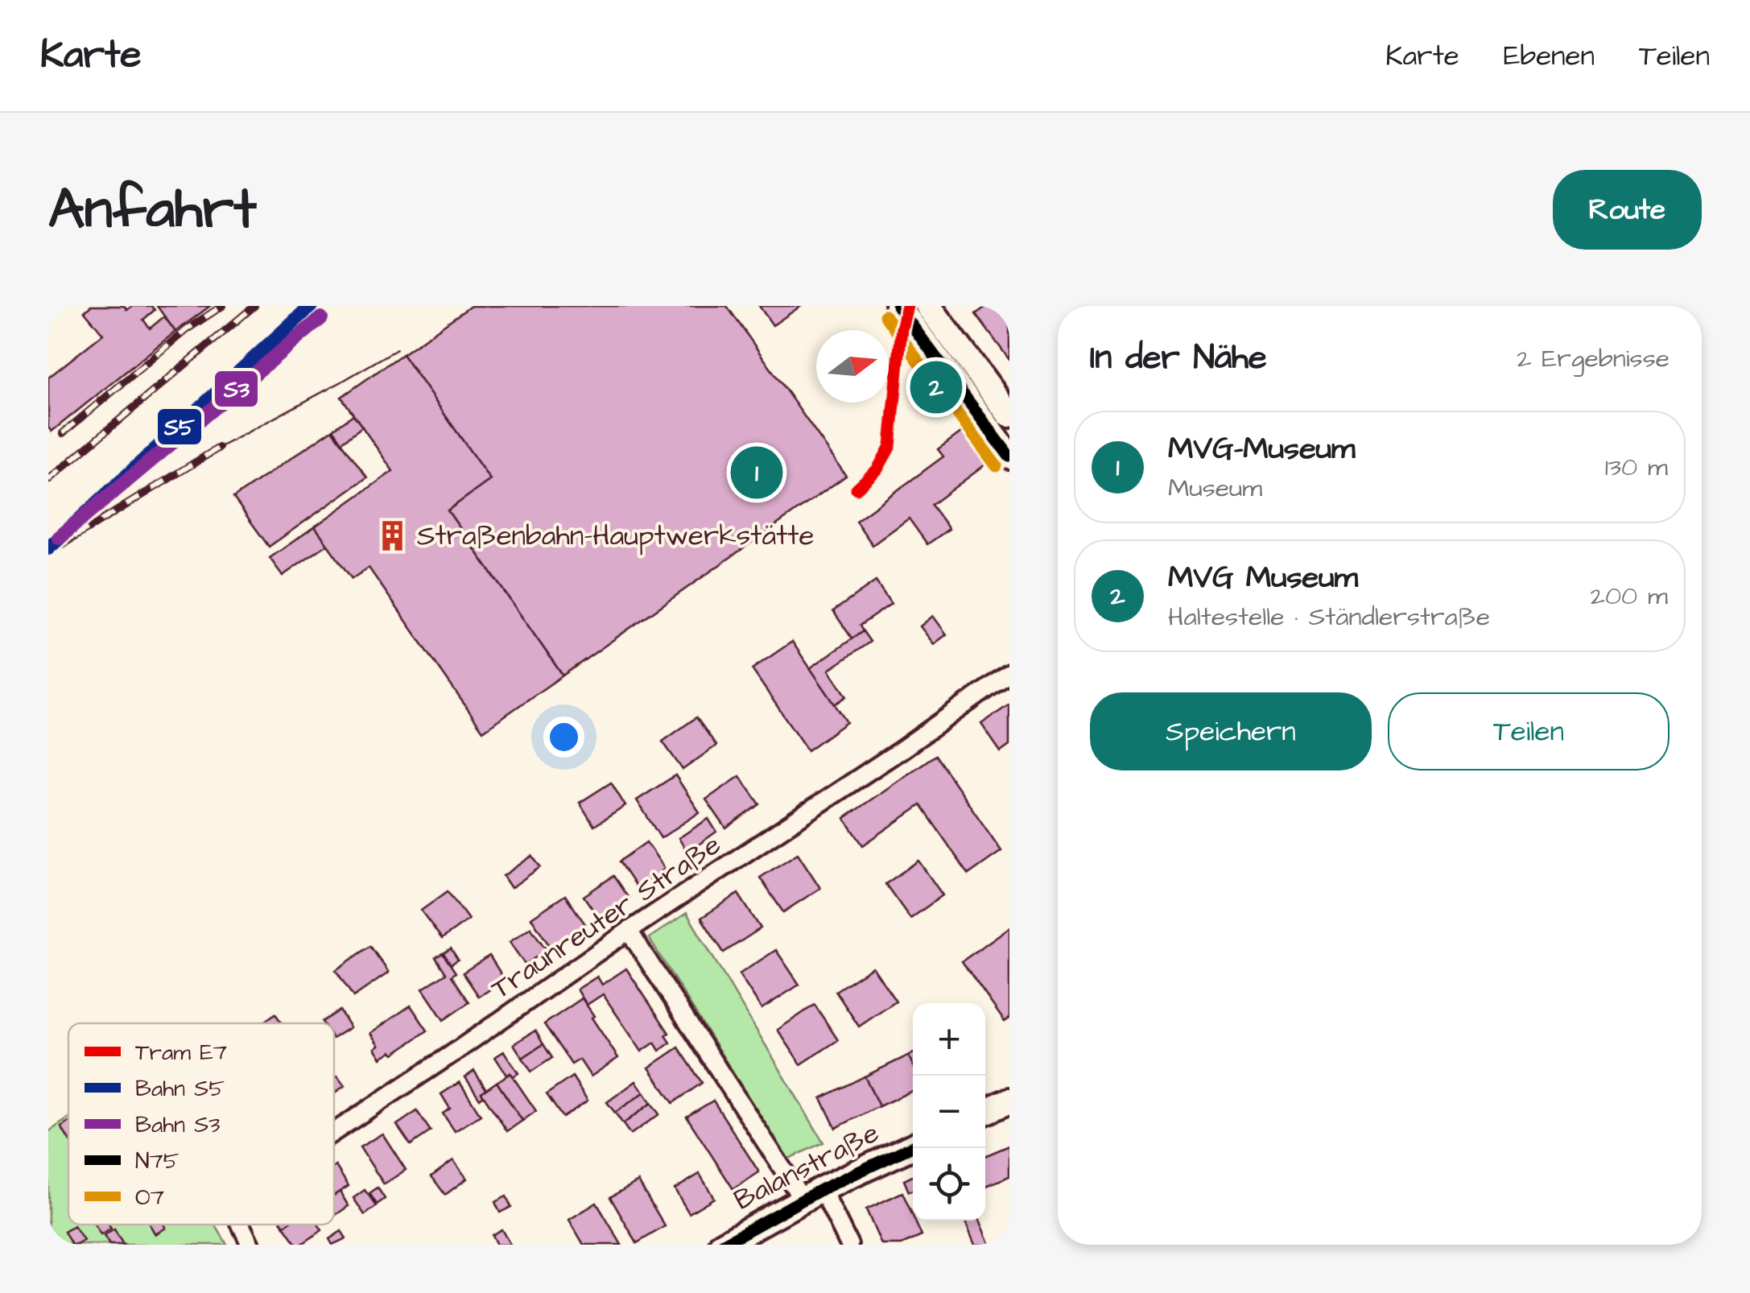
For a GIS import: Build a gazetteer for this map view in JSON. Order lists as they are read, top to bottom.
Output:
{
  "streets": {
    "main road": ["Balanstraße"],
    "street": ["Traunreuter Straße"]
  },
  "places": {
    "building": ["Straßenbahn-Hauptwerkstätte"]
  },
  "lines": [
    "tram line E7",
    "rail line S5",
    "transit line N75",
    "transit line O7",
    "rail line S3"
  ],
  "legend": [
    "Tram E7",
    "Bahn S5",
    "Bahn S3",
    "N75",
    "O7"
  ],
  "north": "right",
  "page": {
    "header": "Karte",
    "nav": ["Karte", "Ebenen", "Teilen"],
    "buttons": [
      "Route",
      ["Speichern", "Teilen"]
    ],
    "title": "Anfahrt",
    "heading": ["In der Nähe", "2 Ergebnisse"],
    "pins": ["2", "1"],
    "list": [
      {
        "mark": "1",
        "name": "MVG-Museum",
        "note": "Museum",
        "value": "130 m"
      },
      {
        "mark": "2",
        "name": "MVG Museum",
        "note": "Haltestelle · Ständlerstraße",
        "value": "200 m"
      }
    ],
    "map_buttons": ["+", "−"]
  }
}
